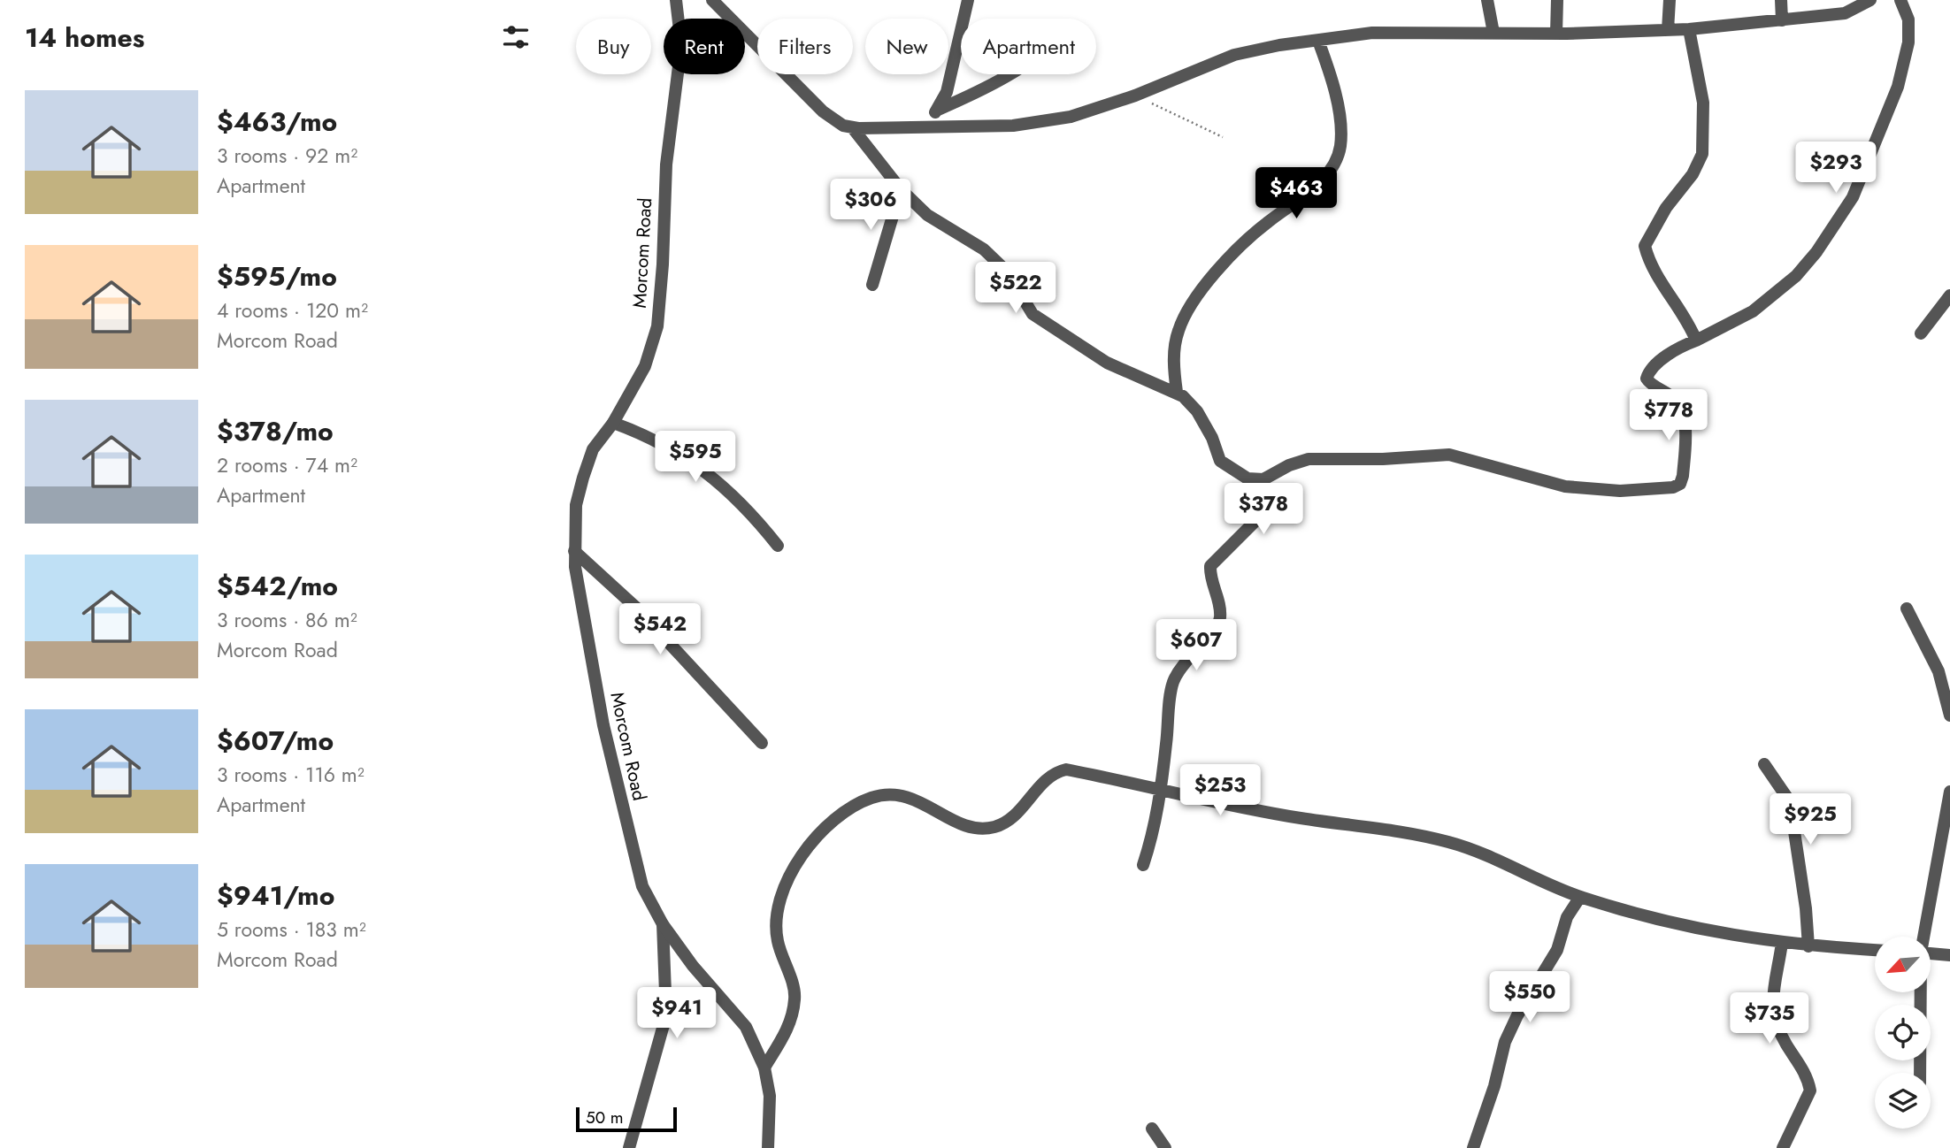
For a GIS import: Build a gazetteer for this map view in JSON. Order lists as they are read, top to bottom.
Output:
{
  "streets": {
    "street": ["Morcom Road"]
  },
  "scale_bar": "50 m",
  "north": "bottom left",
  "page": {
    "heading": "14 homes",
    "chip": [
      "Buy",
      "Rent",
      "Filters",
      "New",
      "Apartment"
    ],
    "list": [
      {
        "name": "$463/mo",
        "note": "3 rooms · 92 m² · Apartment"
      },
      {
        "name": "$595/mo",
        "note": "4 rooms · 120 m² · Morcom Road"
      },
      {
        "name": "$378/mo",
        "note": "2 rooms · 74 m² · Apartment"
      },
      {
        "name": "$542/mo",
        "note": "3 rooms · 86 m² · Morcom Road"
      },
      {
        "name": "$607/mo",
        "note": "3 rooms · 116 m² · Apartment"
      },
      {
        "name": "$941/mo",
        "note": "5 rooms · 183 m² · Morcom Road"
      }
    ],
    "price": [
      "$293",
      "$463",
      "$306",
      "$522",
      "$778",
      "$595",
      "$378",
      "$542",
      "$607",
      "$253",
      "$925",
      "$550",
      "$941",
      "$735"
    ],
    "scale": "50 m"
  }
}
